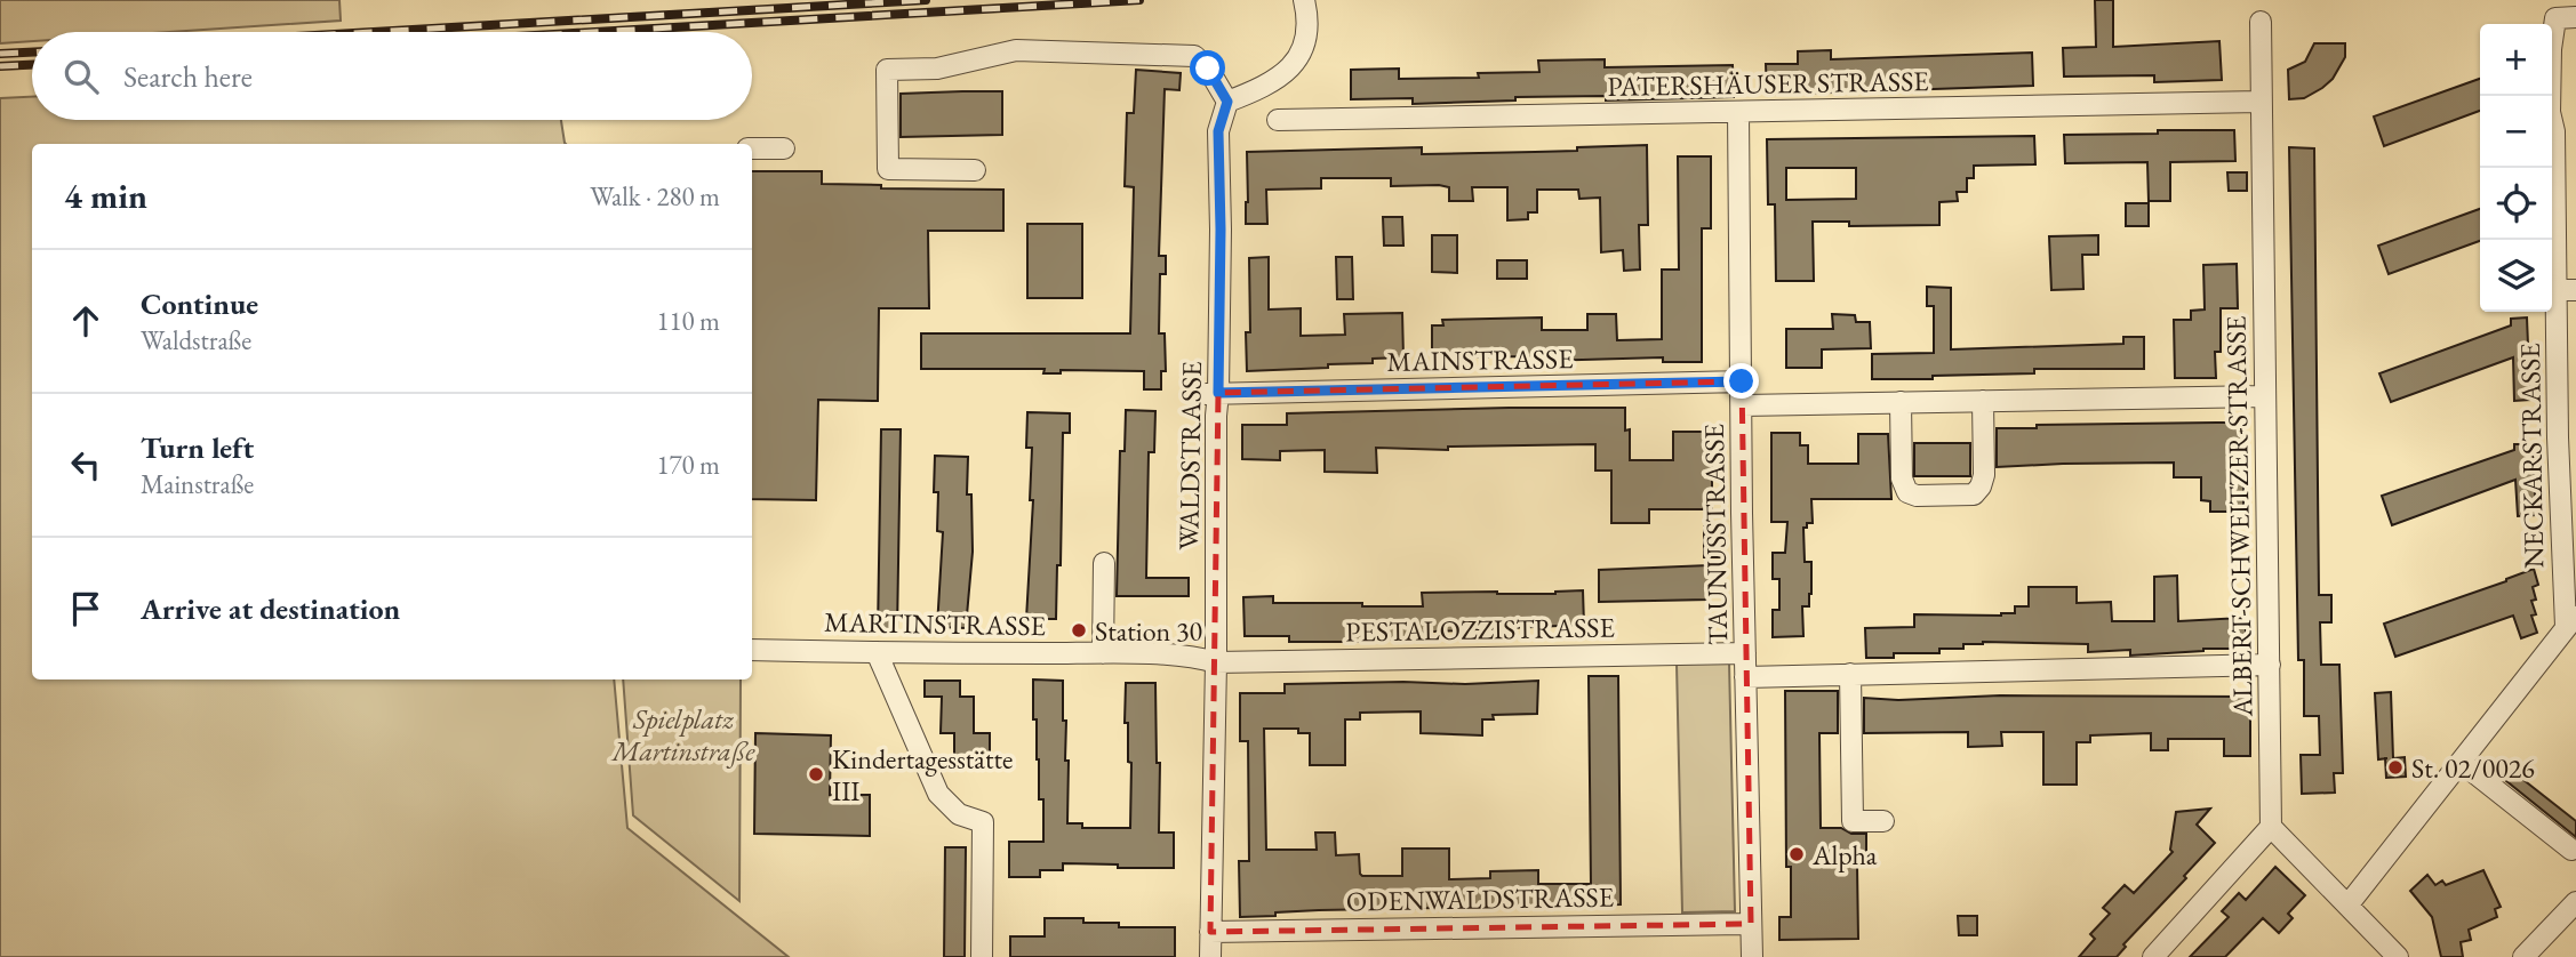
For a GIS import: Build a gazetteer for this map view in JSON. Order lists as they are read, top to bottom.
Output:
{
  "streets": {
    "street": [
      "PATERSHÄUSER STRASSE",
      "MAINSTRASSE",
      "WALDSTRASSE",
      "NECKARSTRASSE",
      "ALBERT-SCHWEITZER-STRASSE",
      "TAUNUSSTRASSE",
      "MARTINSTRASSE",
      "PESTALOZZISTRASSE",
      "ODENWALDSTRASSE"
    ]
  },
  "crossings": [
    ["PATERSHÄUSER STRASSE", "ALBERT-SCHWEITZER-STRASSE"],
    ["PATERSHÄUSER STRASSE", "TAUNUSSTRASSE"],
    ["MAINSTRASSE", "WALDSTRASSE"],
    ["MAINSTRASSE", "TAUNUSSTRASSE"],
    ["WALDSTRASSE", "MARTINSTRASSE"],
    ["WALDSTRASSE", "PESTALOZZISTRASSE"],
    ["WALDSTRASSE", "ODENWALDSTRASSE"],
    ["TAUNUSSTRASSE", "PESTALOZZISTRASSE"],
    ["TAUNUSSTRASSE", "ODENWALDSTRASSE"],
    ["MARTINSTRASSE", "PESTALOZZISTRASSE"]
  ],
  "parks": ["Spielplatz Martinstraße"],
  "places": [
    "Station 30",
    "St. 02/0026",
    "Kindertagesstätte III",
    "Alpha"
  ],
  "page": {
    "map_buttons": ["+", "−"],
    "search": "Search here",
    "heading": ["4 min", "Walk · 280 m"],
    "list": [
      ["Continue", "Waldstraße", "110 m"],
      ["Turn left", "Mainstraße", "170 m"],
      "Arrive at destination"
    ]
  }
}
